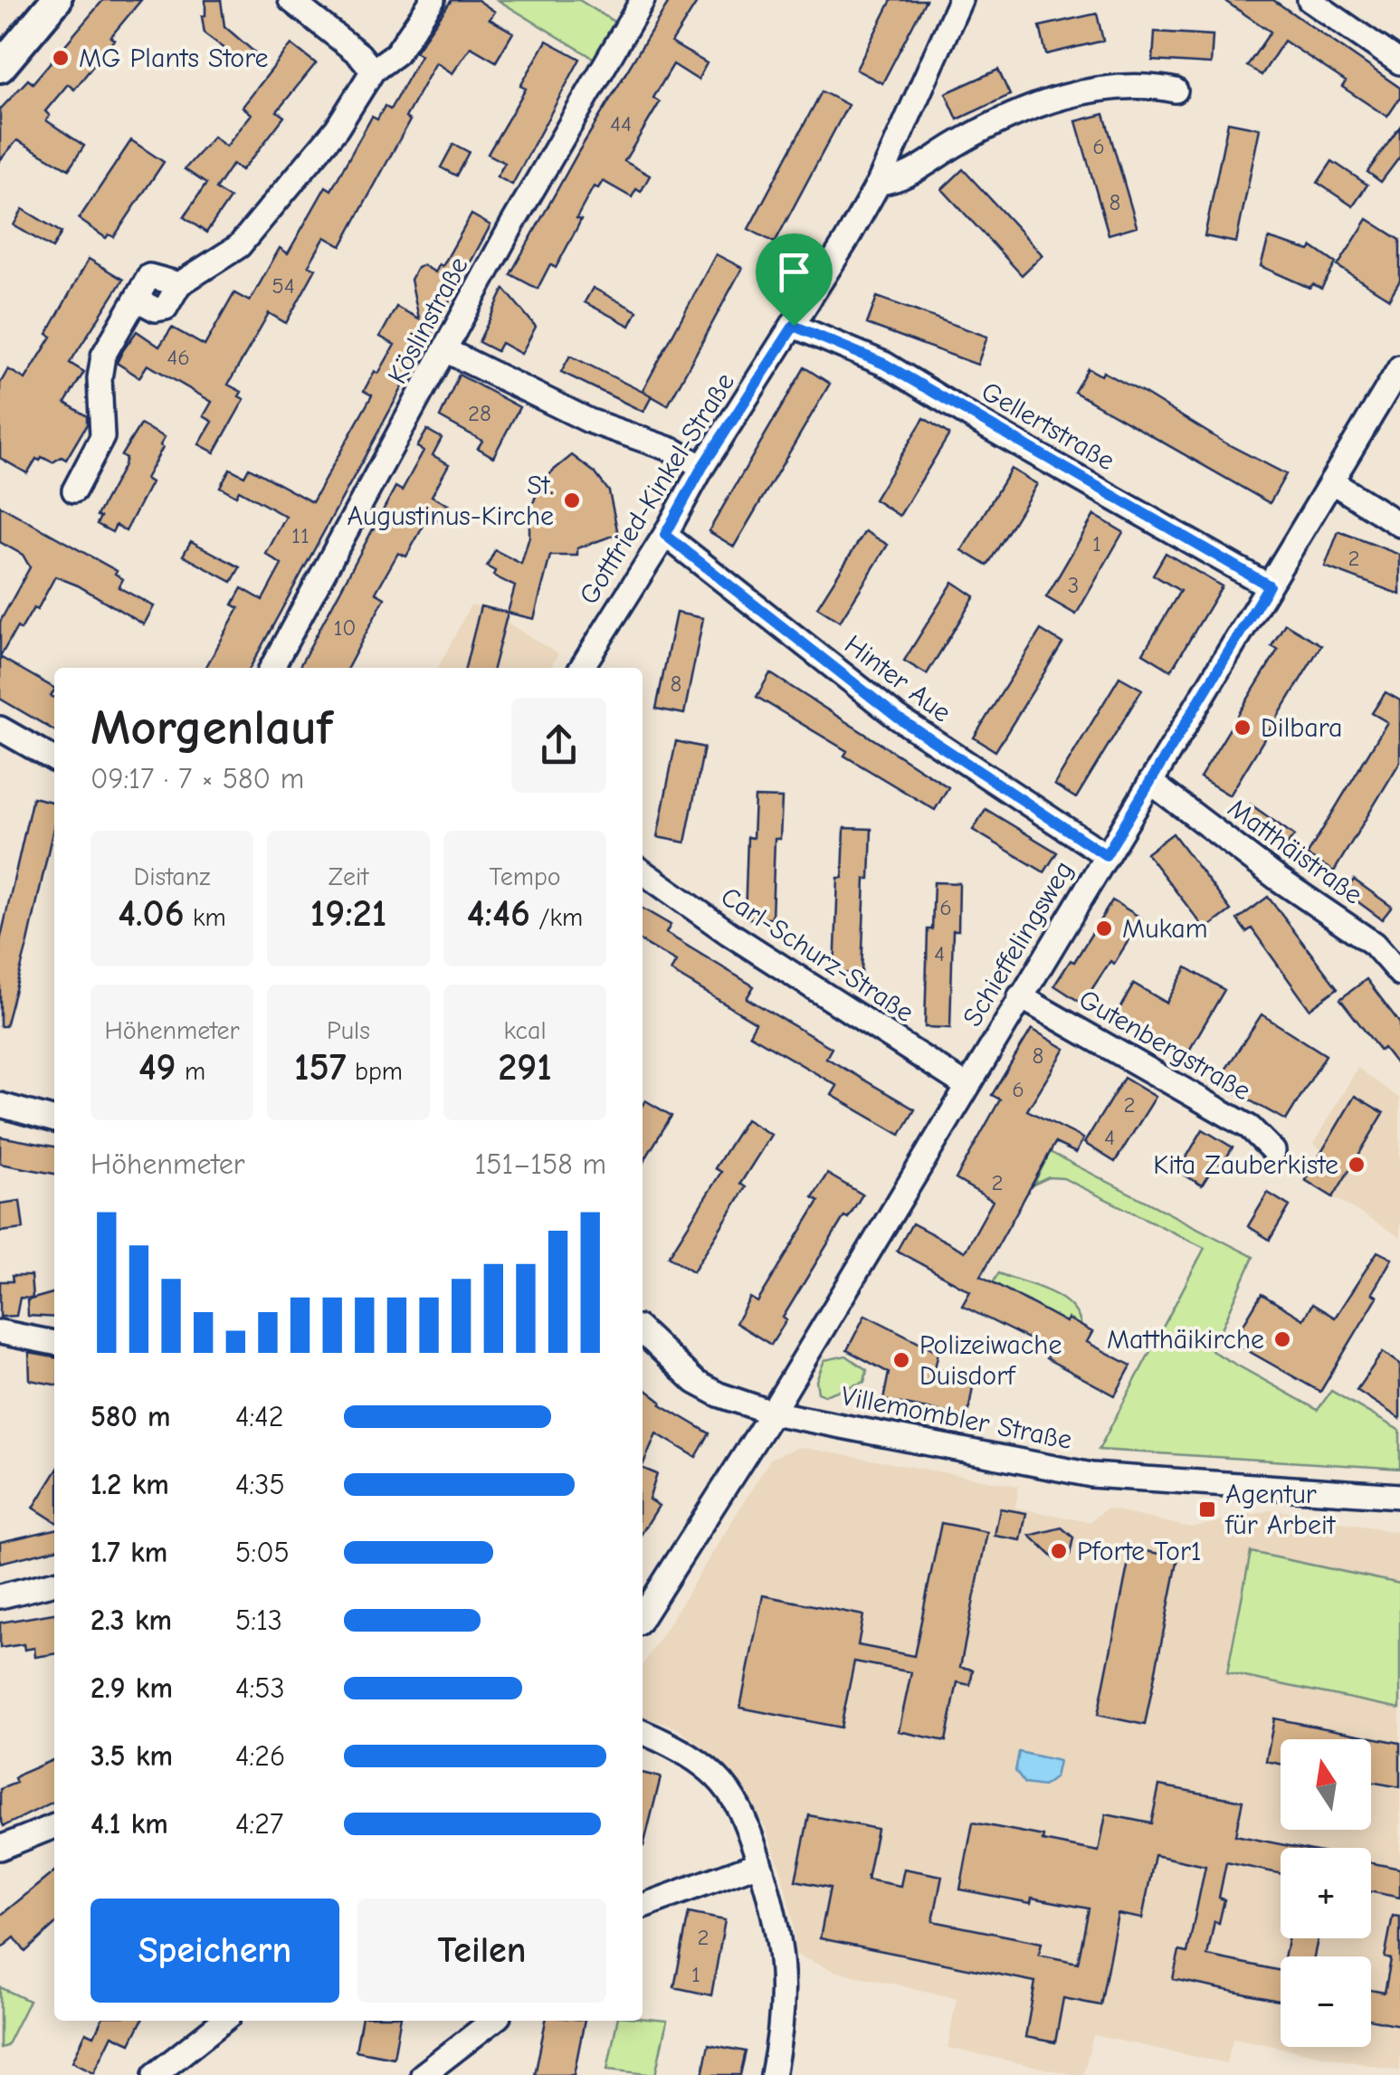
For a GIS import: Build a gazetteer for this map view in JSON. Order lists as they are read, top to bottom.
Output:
{
  "streets": {
    "street": [
      "Köslinstraße",
      "Gellertstraße",
      "Gottfried-Kinkel-Straße",
      "Hinter Aue",
      "Matthäistraße",
      "Schieffelingsweg",
      "Carl-Schurz-Straße",
      "Gutenbergstraße",
      "Villemombler Straße"
    ]
  },
  "crossings": [
    ["Gellertstraße", "Gottfried-Kinkel-Straße"],
    ["Gellertstraße", "Schieffelingsweg"],
    ["Gottfried-Kinkel-Straße", "Hinter Aue"],
    ["Hinter Aue", "Schieffelingsweg"],
    ["Matthäistraße", "Schieffelingsweg"],
    ["Schieffelingsweg", "Carl-Schurz-Straße"],
    ["Schieffelingsweg", "Gutenbergstraße"],
    ["Schieffelingsweg", "Villemombler Straße"]
  ],
  "places": {
    "other": [
      "MG Plants Store",
      "St. Augustinus-Kirche",
      "Dilbara",
      "Mukam",
      "Kita Zauberkiste",
      "Matthäikirche",
      "Polizeiwache Duisdorf",
      "Pforte Tor1"
    ],
    "transit": ["Agentur für Arbeit"]
  },
  "house_numbers": [
    "44",
    "6",
    "8",
    "54",
    "46",
    "28",
    "11",
    "1",
    "2",
    "3",
    "10",
    "8",
    "6",
    "4",
    "8",
    "6",
    "2",
    "4",
    "2",
    "2",
    "1"
  ],
  "north": "top",
  "page": {
    "heading": ["Morgenlauf", "09:17 · 7 × 580 m"],
    "stats": [
      ["Distanz", "4.06 km"],
      ["Zeit", "19:21"],
      ["Tempo", "4:46 /km"],
      ["Höhenmeter", "49 m"],
      ["Puls", "157 bpm"],
      ["kcal", "291"]
    ],
    "chart": ["Höhenmeter", "151–158 m"],
    "list": [
      {
        "name": "580 m",
        "note": "4:42"
      },
      {
        "name": "1.2 km",
        "note": "4:35"
      },
      {
        "name": "1.7 km",
        "note": "5:05"
      },
      {
        "name": "2.3 km",
        "note": "5:13"
      },
      {
        "name": "2.9 km",
        "note": "4:53"
      },
      {
        "name": "3.5 km",
        "note": "4:26"
      },
      {
        "name": "4.1 km",
        "note": "4:27"
      }
    ],
    "map_buttons": ["+", "−"],
    "buttons": ["Speichern", "Teilen"]
  }
}
